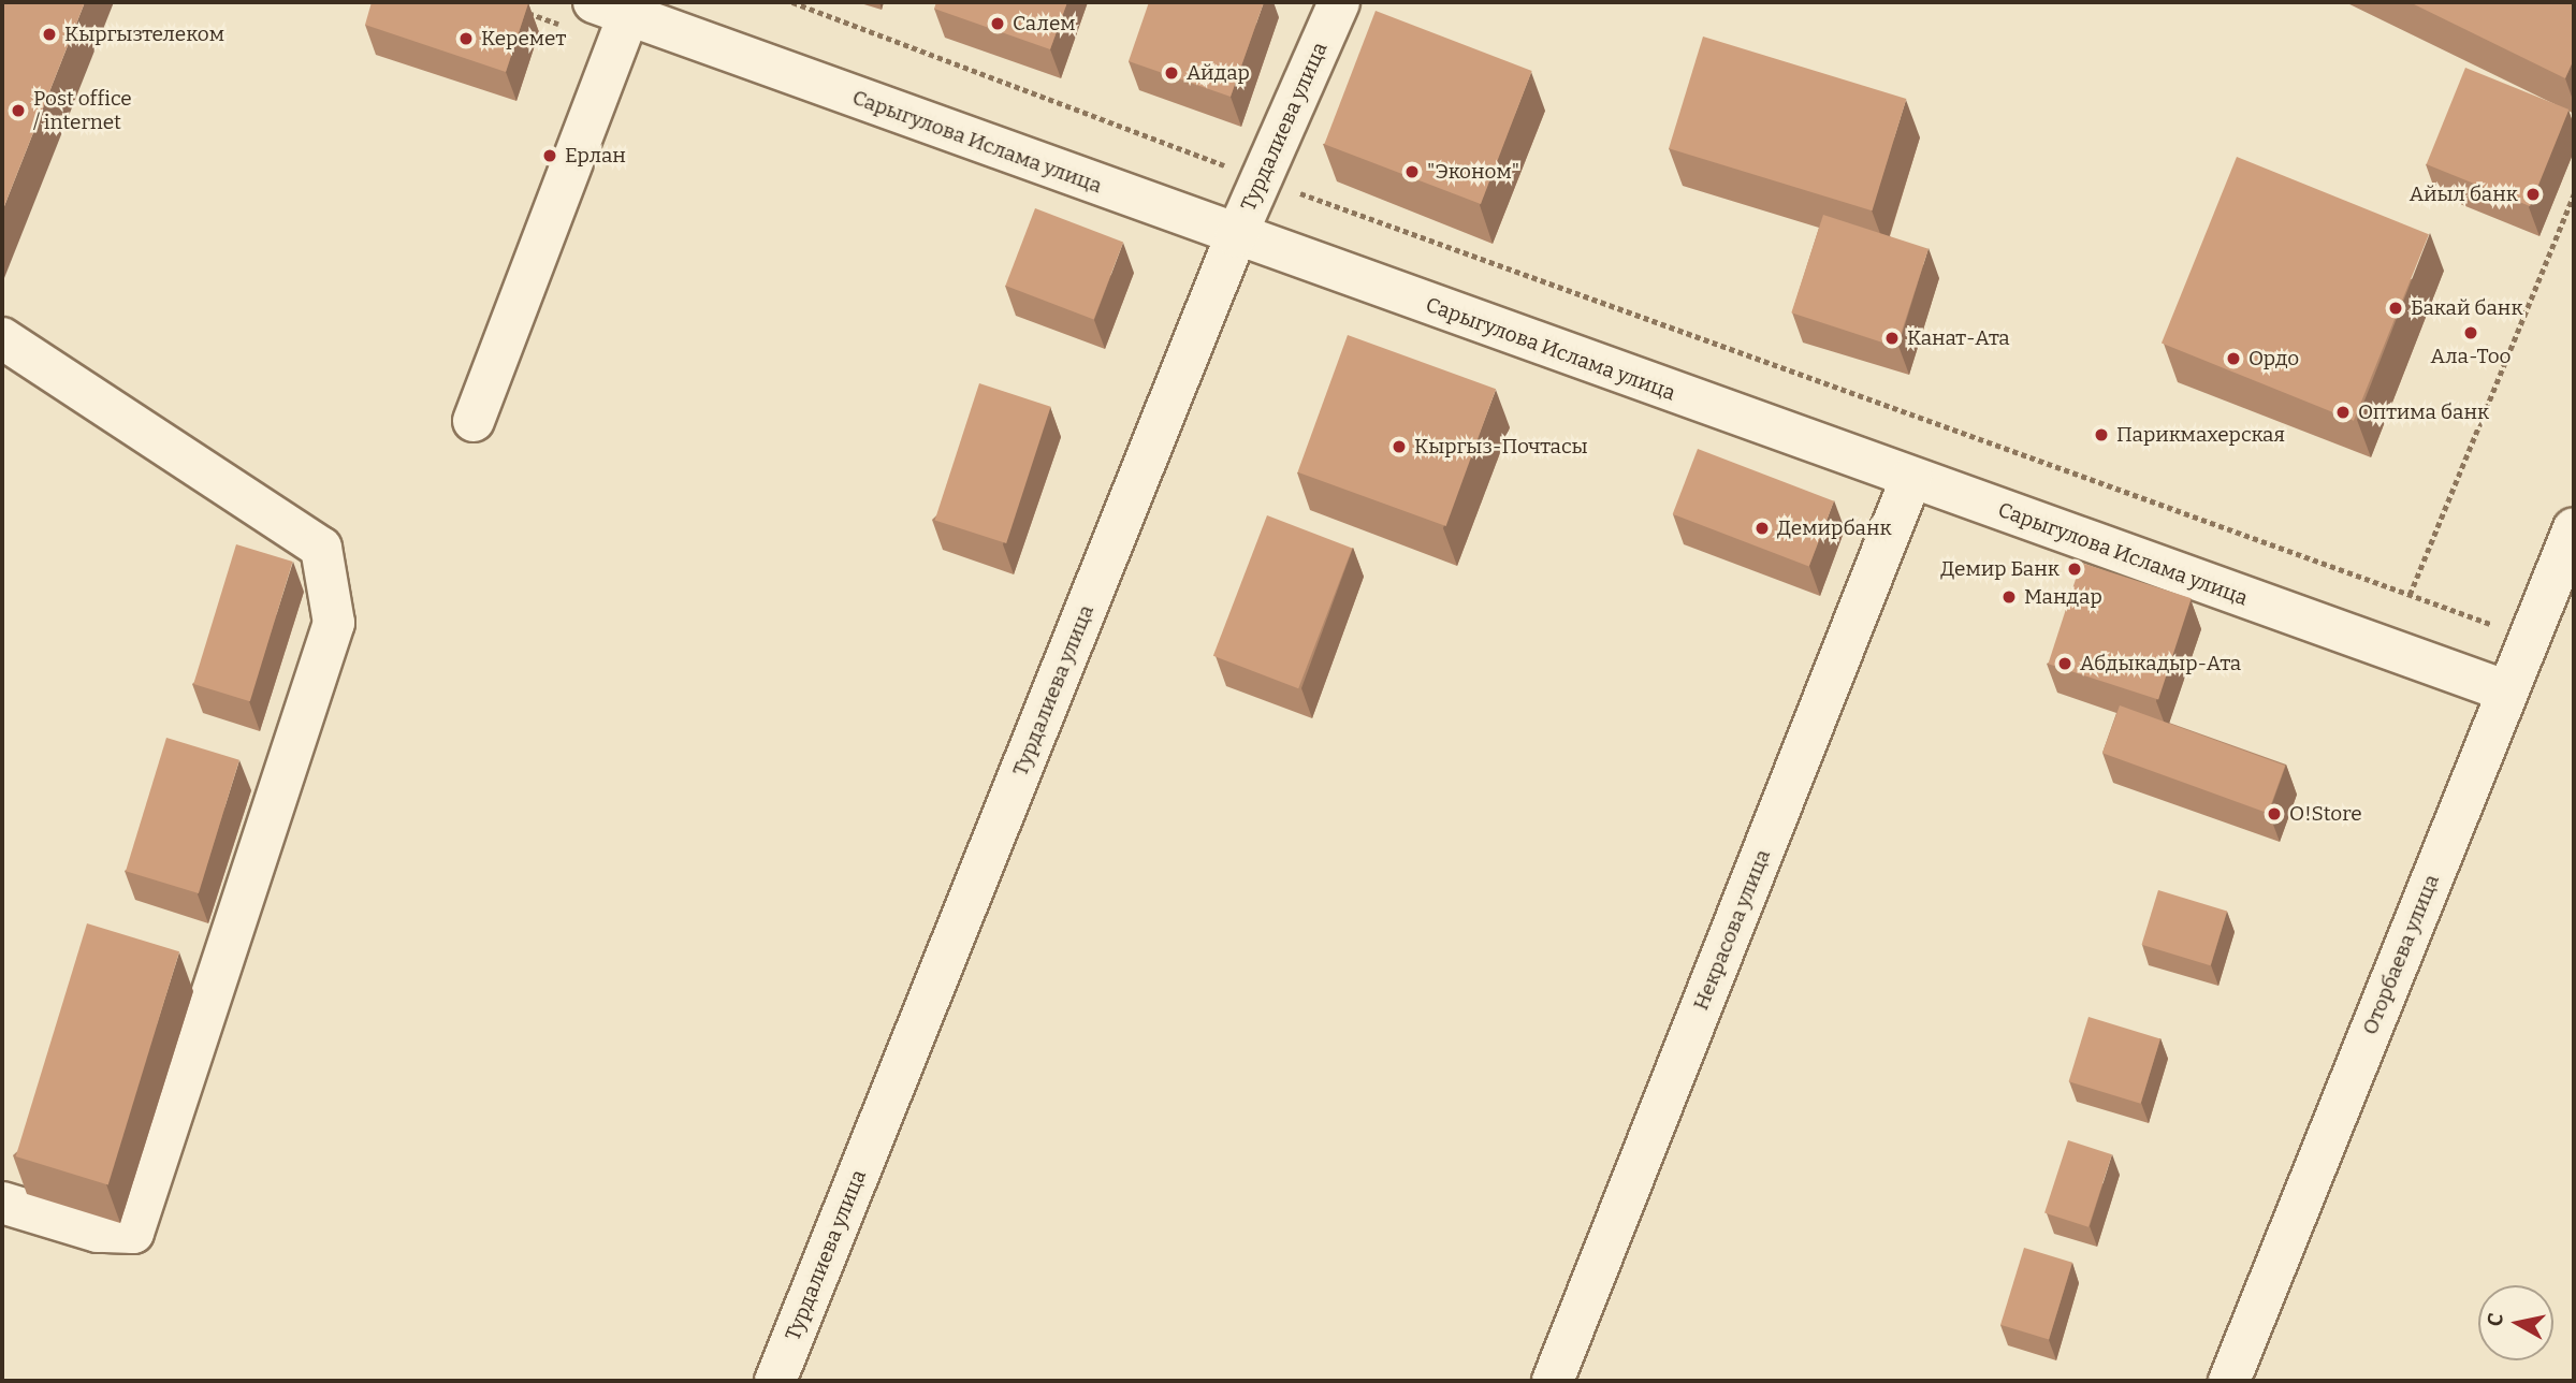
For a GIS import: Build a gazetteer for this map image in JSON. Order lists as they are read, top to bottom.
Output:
{
  "streets": {
    "street": [
      "Турдалиева улица",
      "Сарыгулова Ислама улица",
      "Некрасова улица",
      "Оторбаева улица"
    ]
  },
  "crossings": [
    ["Турдалиева улица", "Сарыгулова Ислама улица"],
    ["Сарыгулова Ислама улица", "Некрасова улица"],
    ["Сарыгулова Ислама улица", "Оторбаева улица"]
  ],
  "places": [
    "Салем",
    "Кыргызтелеком",
    "Керемет",
    "Айдар",
    "Post office / internet",
    "Ерлан",
    "\"Эконом\"",
    "Айыл банк",
    "Бакай банк",
    "Ала-Тоо",
    "Канат-Ата",
    "Ордо",
    "Оптима банк",
    "Парикмахерская",
    "Кыргыз-Почтасы",
    "Демирбанк",
    "Демир Банк",
    "Мандар",
    "Абдыкадыр-Ата",
    "O!Store"
  ],
  "north": "left"
}
